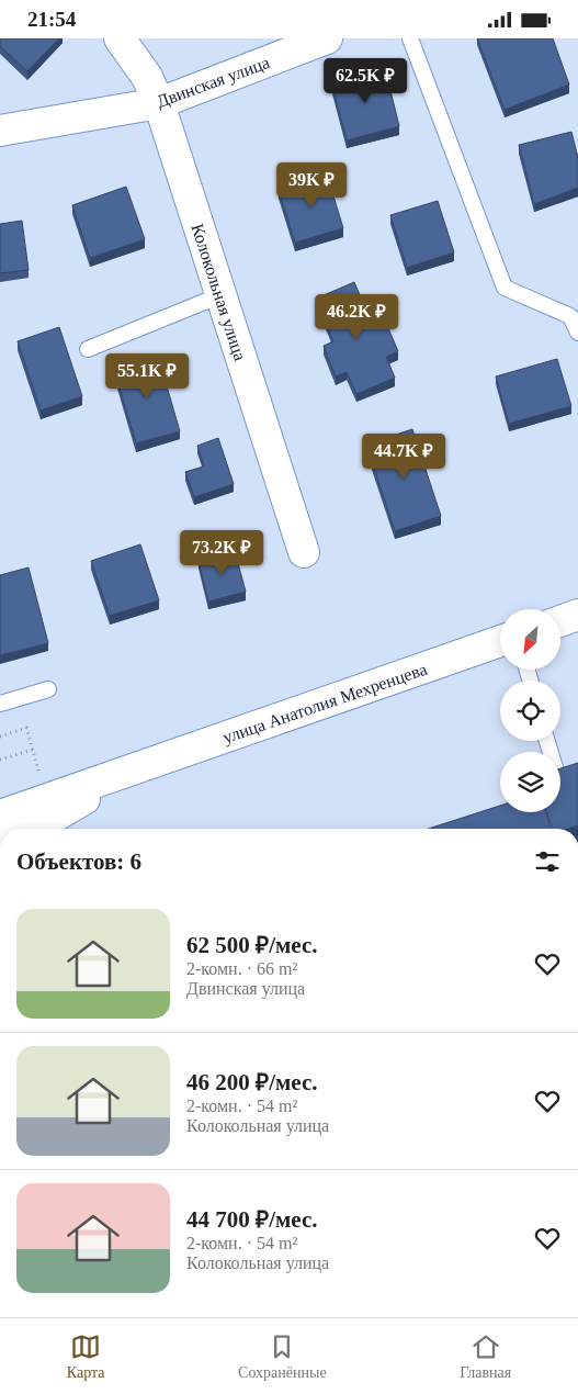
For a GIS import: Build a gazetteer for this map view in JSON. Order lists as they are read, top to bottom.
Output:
{
  "streets": {
    "street": ["Двинская улица", "Колокольная улица", "улица Анатолия Мехренцева"]
  },
  "crossings": [
    ["Двинская улица", "Колокольная улица"]
  ],
  "north": "bottom left",
  "page": {
    "status": "21:54",
    "price": [
      "62.5K ₽",
      "39K ₽",
      "46.2K ₽",
      "55.1K ₽",
      "44.7K ₽",
      "73.2K ₽"
    ],
    "heading": "Объектов: 6",
    "list": [
      {
        "name": "62 500 ₽/мес.",
        "note": "2-комн. · 66 m² · Двинская улица"
      },
      {
        "name": "46 200 ₽/мес.",
        "note": "2-комн. · 54 m² · Колокольная улица"
      },
      {
        "name": "44 700 ₽/мес.",
        "note": "2-комн. · 54 m² · Колокольная улица"
      }
    ],
    "tabs": ["Карта", "Сохранённые", "Главная"]
  }
}
